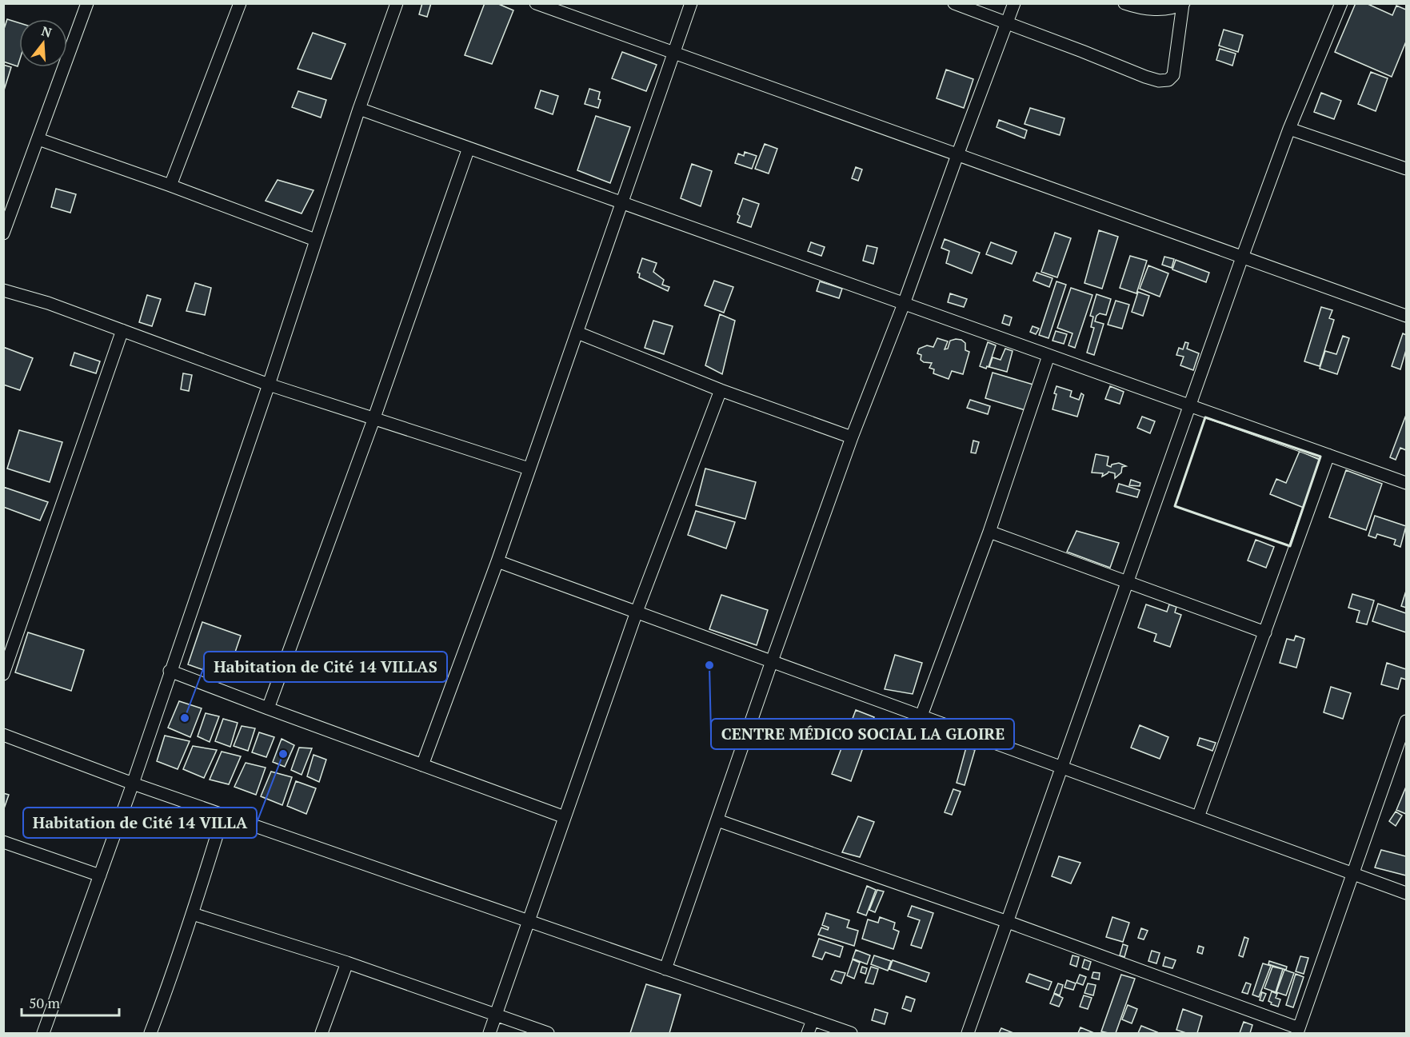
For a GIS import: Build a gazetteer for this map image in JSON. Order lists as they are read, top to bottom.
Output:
{
  "places": ["CENTRE MÉDICO SOCIAL LA GLOIRE", "Habitation de Cité 14 VILLAS", "Habitation de Cité 14 VILLA"],
  "scale_bar": "50 m",
  "north": "top"
}
